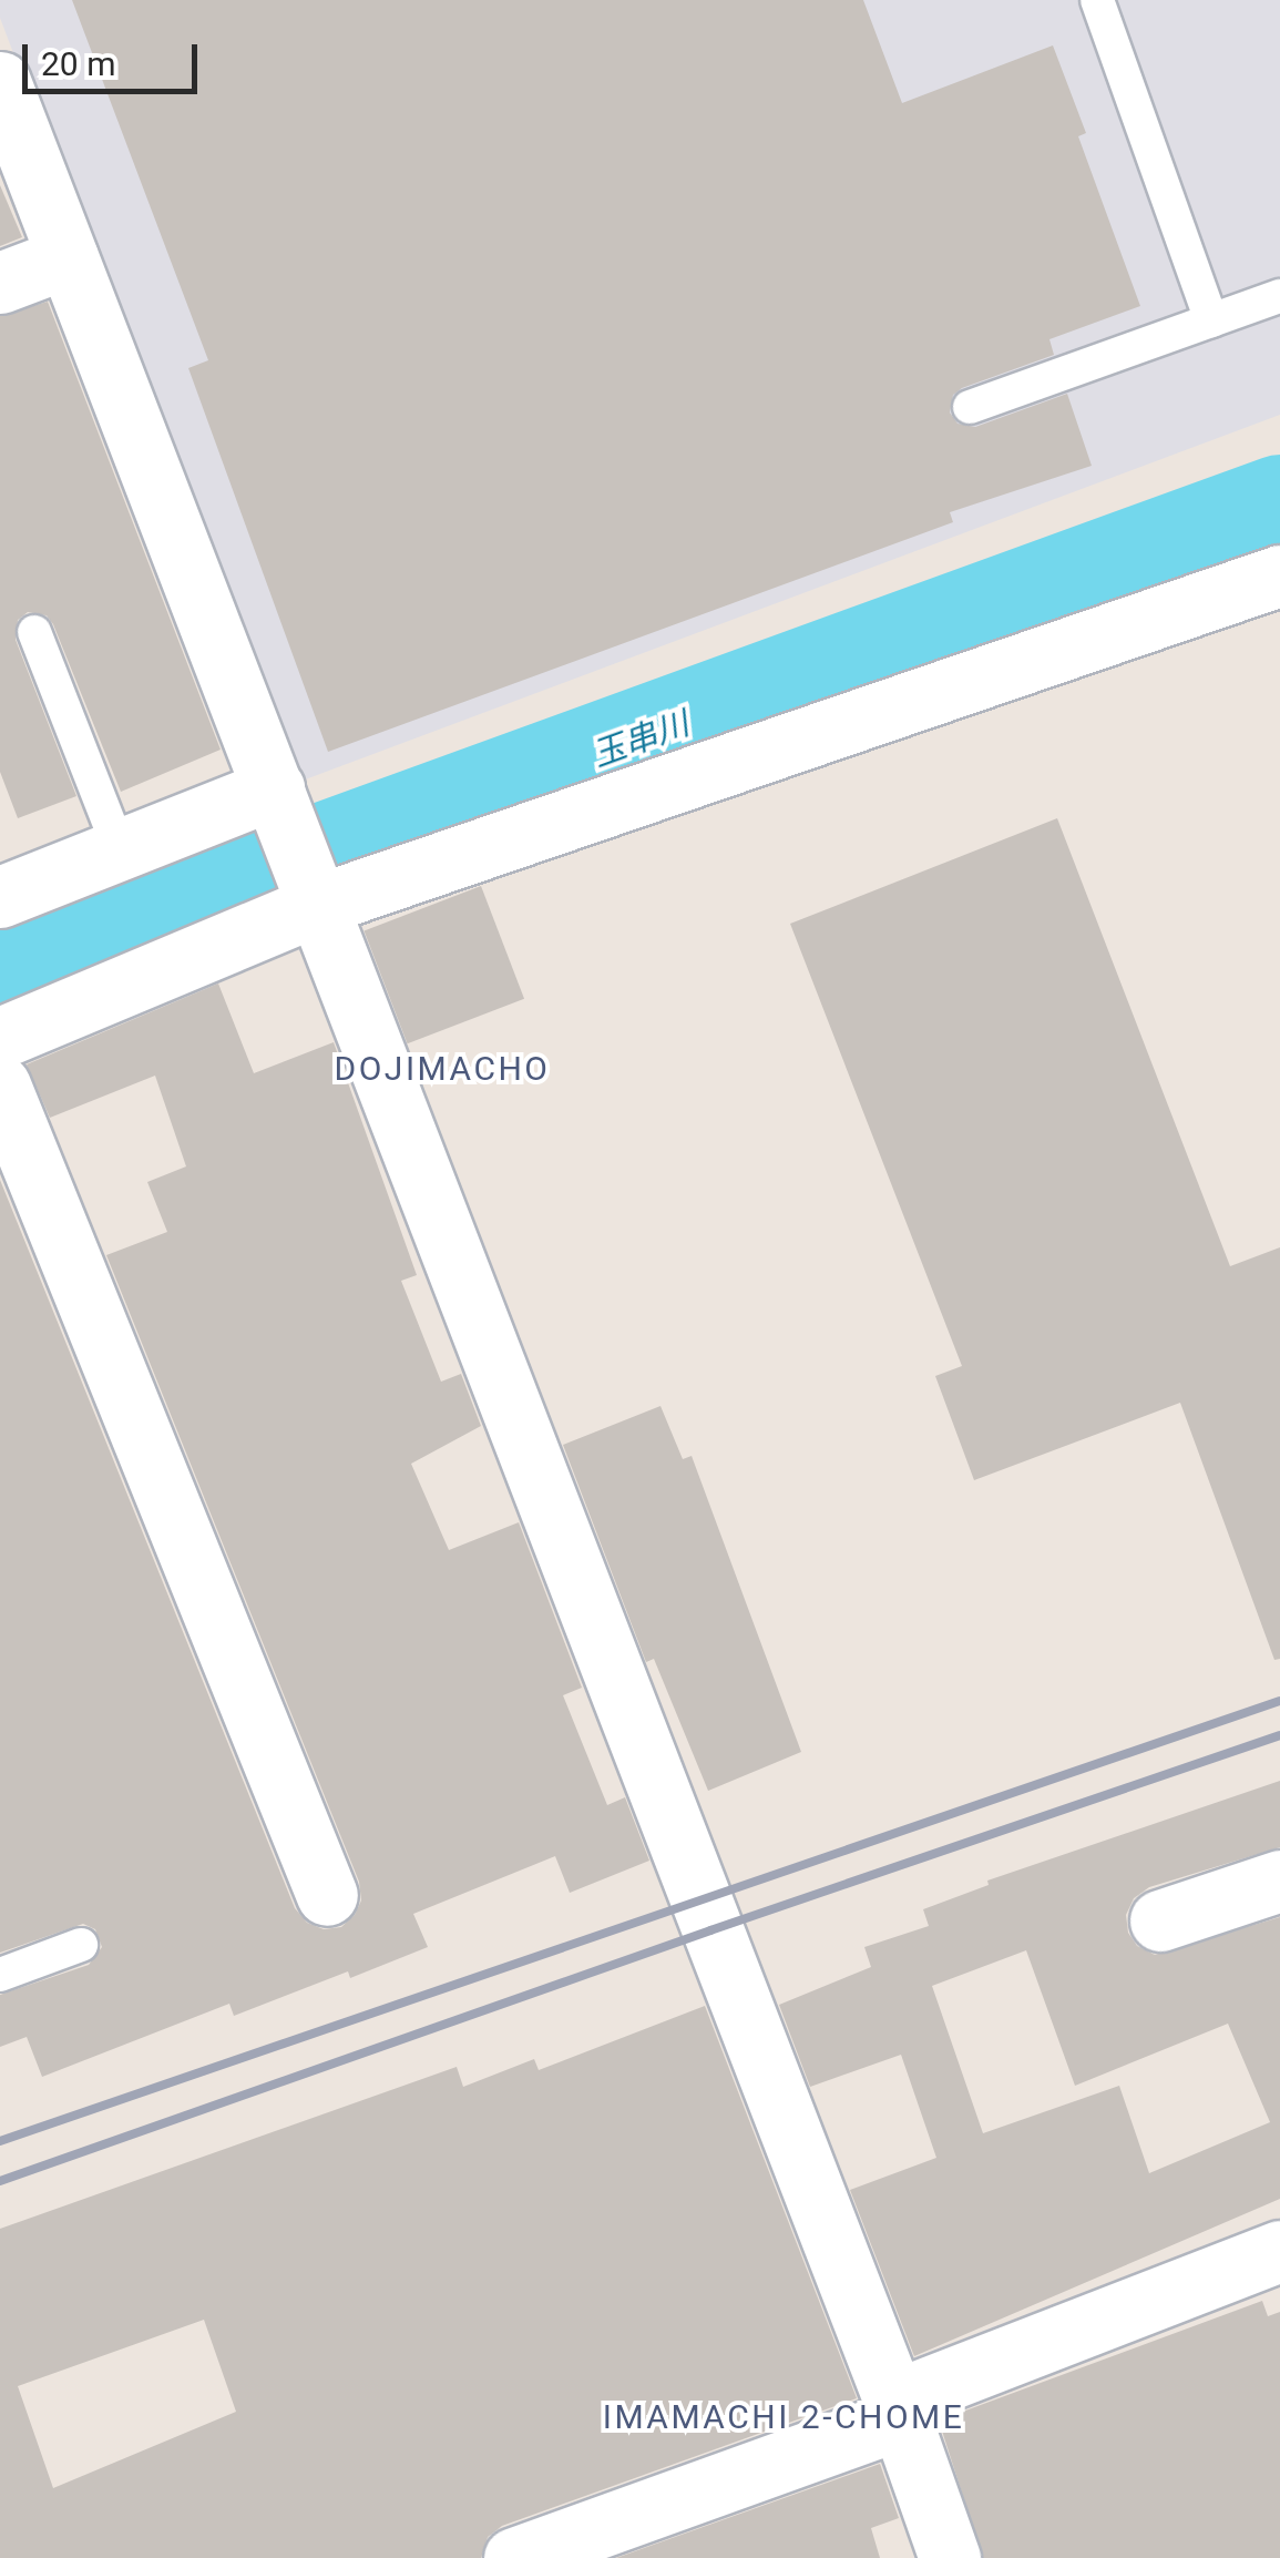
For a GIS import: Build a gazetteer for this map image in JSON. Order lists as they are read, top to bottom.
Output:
{
  "districts": ["DOJIMACHO", "IMAMACHI 2-CHOME"],
  "water": ["玉串川"],
  "scale_bar": "20 m"
}
